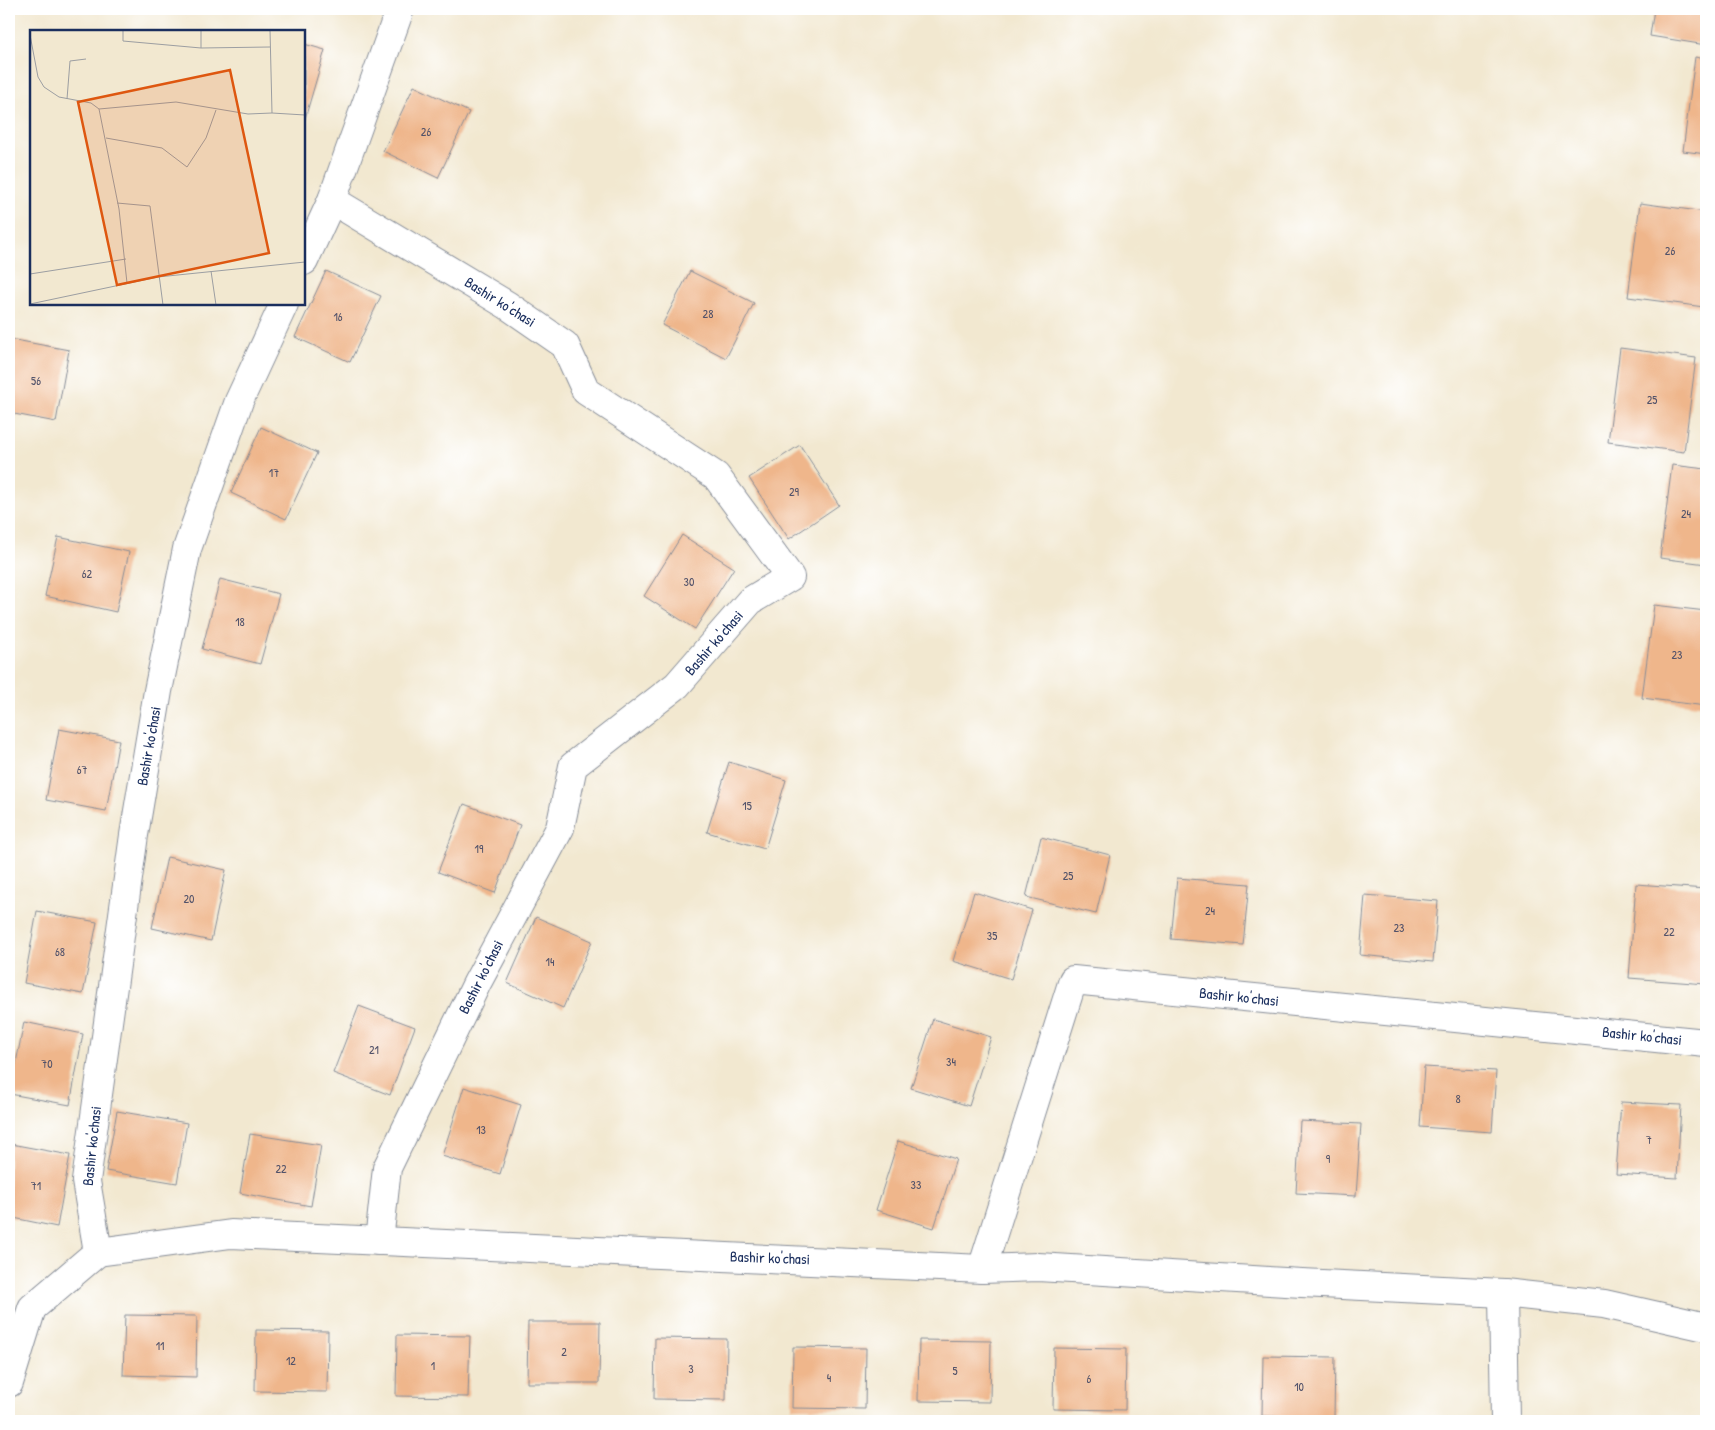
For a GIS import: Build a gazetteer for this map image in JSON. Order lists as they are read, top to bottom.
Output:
{
  "streets": {
    "street": ["Bashir ko'chasi"]
  },
  "house_numbers": [
    "26",
    "26",
    "28",
    "16",
    "56",
    "25",
    "17",
    "29",
    "24",
    "62",
    "30",
    "18",
    "23",
    "67",
    "15",
    "19",
    "25",
    "20",
    "24",
    "23",
    "22",
    "35",
    "68",
    "14",
    "21",
    "34",
    "70",
    "8",
    "13",
    "7",
    "9",
    "22",
    "33",
    "71",
    "11",
    "2",
    "12",
    "1",
    "3",
    "5",
    "4",
    "6",
    "10"
  ]
}
